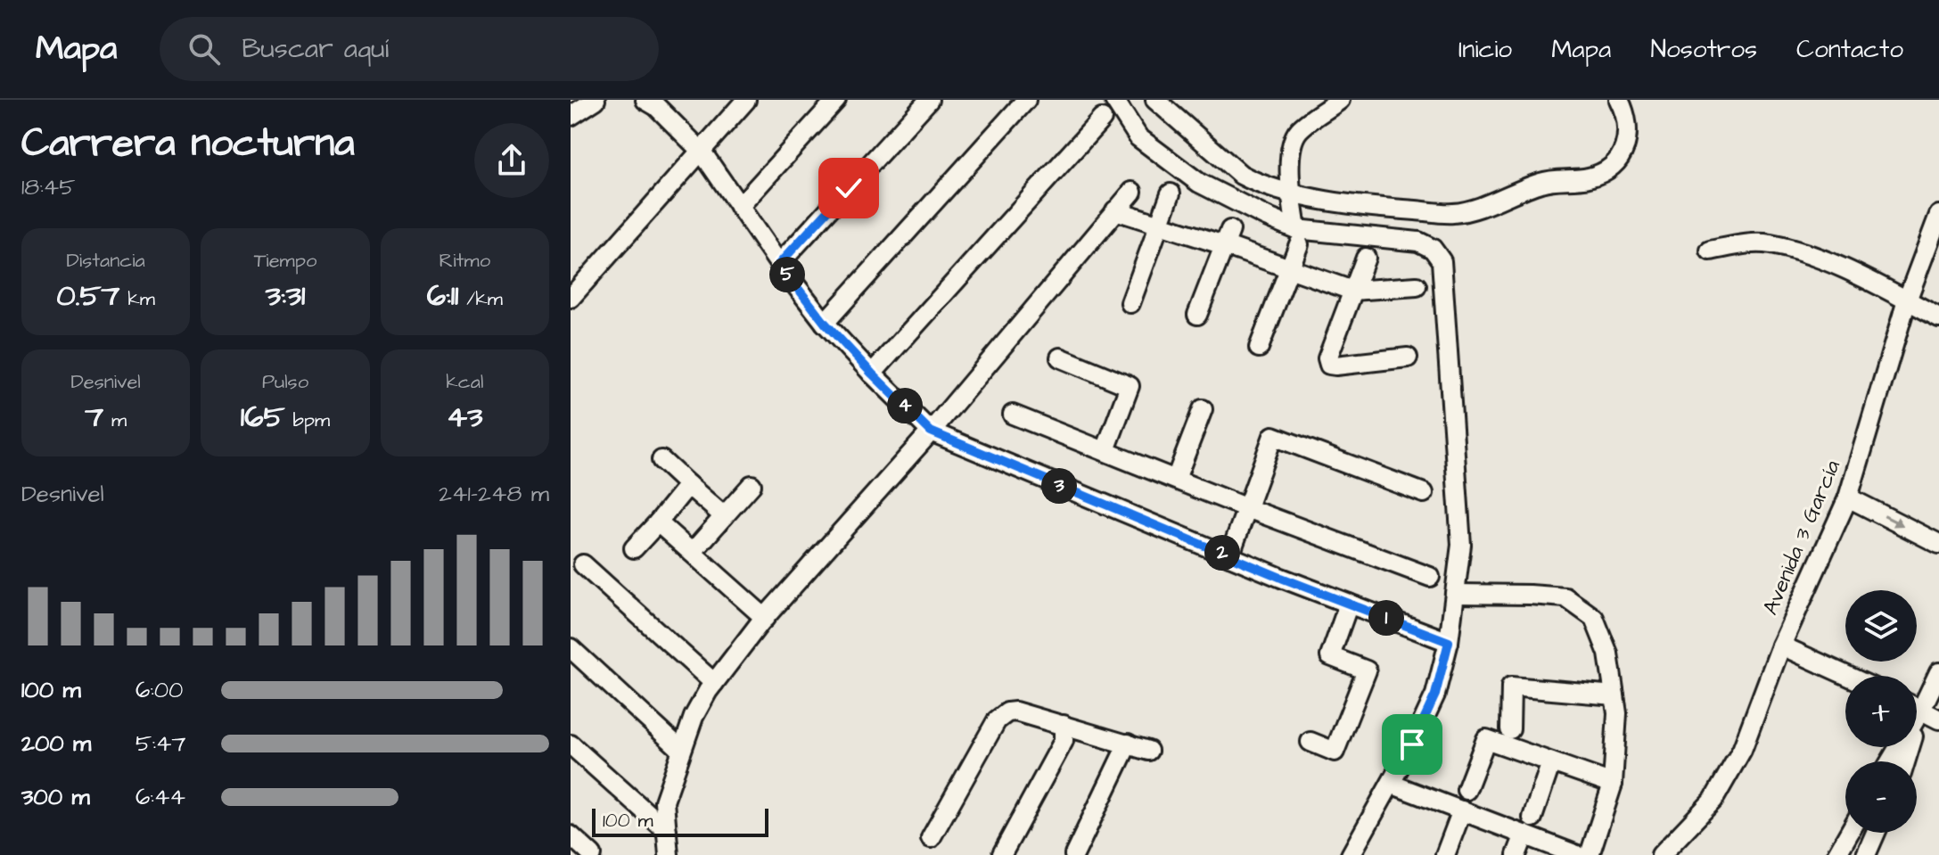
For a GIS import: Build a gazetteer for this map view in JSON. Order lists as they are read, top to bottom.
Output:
{
  "streets": {
    "street": ["Avenida 3 García"]
  },
  "scale_bar": "100 m",
  "page": {
    "header": "Mapa",
    "search": "Buscar aquí",
    "nav": [
      "Inicio",
      "Mapa",
      "Nosotros",
      "Contacto"
    ],
    "heading": ["Carrera nocturna", "18:45"],
    "stats": [
      ["Distancia", "0.57 km"],
      ["Tiempo", "3:31"],
      ["Ritmo", "6:11 /km"],
      ["Desnivel", "7 m"],
      ["Pulso", "165 bpm"],
      ["kcal", "43"]
    ],
    "pins": [
      "5",
      "4",
      "3",
      "2",
      "1"
    ],
    "chart": ["Desnivel", "241–248 m"],
    "map_buttons": ["+", "−"],
    "list": [
      {
        "name": "100 m",
        "note": "6:00"
      },
      {
        "name": "200 m",
        "note": "5:47"
      },
      {
        "name": "300 m",
        "note": "6:44"
      }
    ],
    "scale": "100 m"
  }
}
